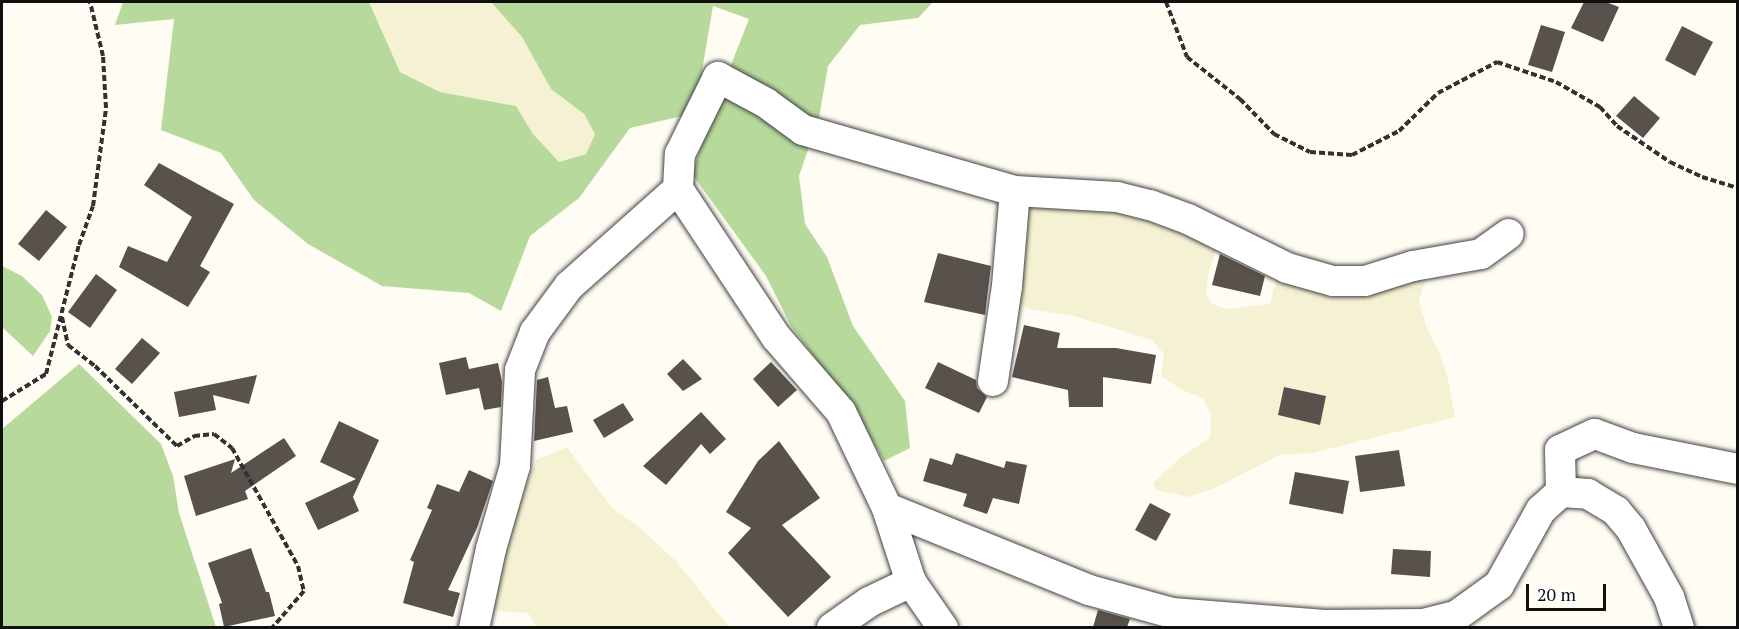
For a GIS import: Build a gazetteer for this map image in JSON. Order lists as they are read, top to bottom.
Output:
{
  "scale_bar": "20 m"
}
